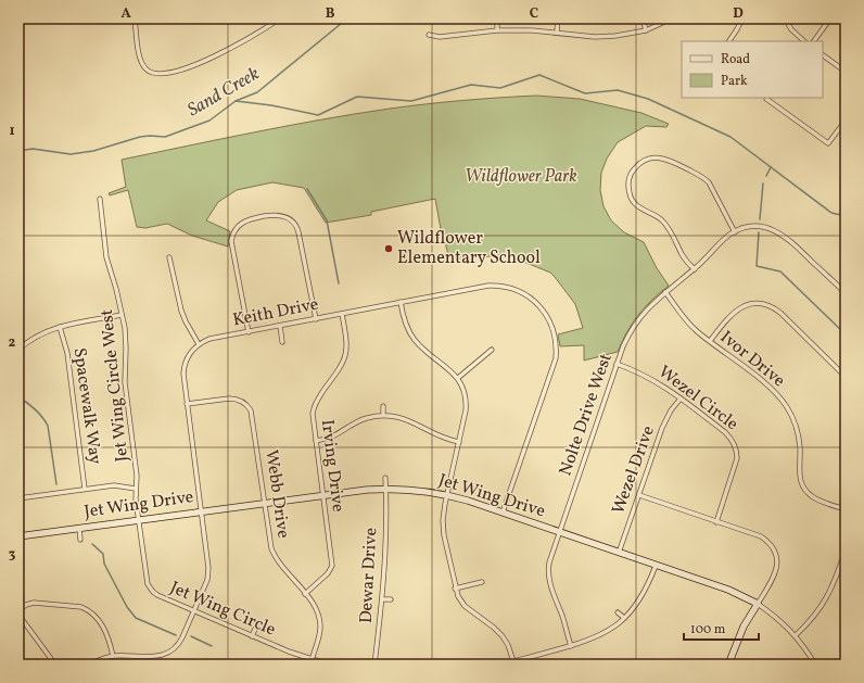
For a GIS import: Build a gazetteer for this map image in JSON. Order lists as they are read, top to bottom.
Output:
{
  "streets": {
    "main road": ["Jet Wing Drive"],
    "street": [
      "Keith Drive",
      "Ivor Drive",
      "Jet Wing Circle West",
      "Wezel Circle",
      "Spacewalk Way",
      "Nolte Drive West",
      "Irving Drive",
      "Wezel Drive",
      "Webb Drive",
      "Dewar Drive",
      "Jet Wing Circle"
    ]
  },
  "crossings": [
    ["Keith Drive", "Irving Drive"],
    ["Keith Drive", "Jet Wing Drive"],
    ["Ivor Drive", "Nolte Drive West"],
    ["Jet Wing Circle West", "Jet Wing Drive"],
    ["Jet Wing Circle West", "Jet Wing Circle"],
    ["Wezel Circle", "Nolte Drive West"],
    ["Wezel Circle", "Wezel Drive"],
    ["Nolte Drive West", "Jet Wing Drive"],
    ["Irving Drive", "Webb Drive"],
    ["Irving Drive", "Jet Wing Drive"],
    ["Wezel Drive", "Jet Wing Drive"],
    ["Webb Drive", "Jet Wing Drive"],
    ["Webb Drive", "Jet Wing Circle"],
    ["Jet Wing Drive", "Dewar Drive"],
    ["Jet Wing Drive", "Jet Wing Circle"]
  ],
  "water": ["Sand Creek"],
  "parks": ["Wildflower Park"],
  "places": ["Wildflower Elementary School"],
  "legend": ["Road", "Park"],
  "scale_bar": "100 m",
  "grid": {
    "columns": [
      "A",
      "B",
      "C",
      "D"
    ],
    "rows": ["1", "2", "3"]
  }
}
